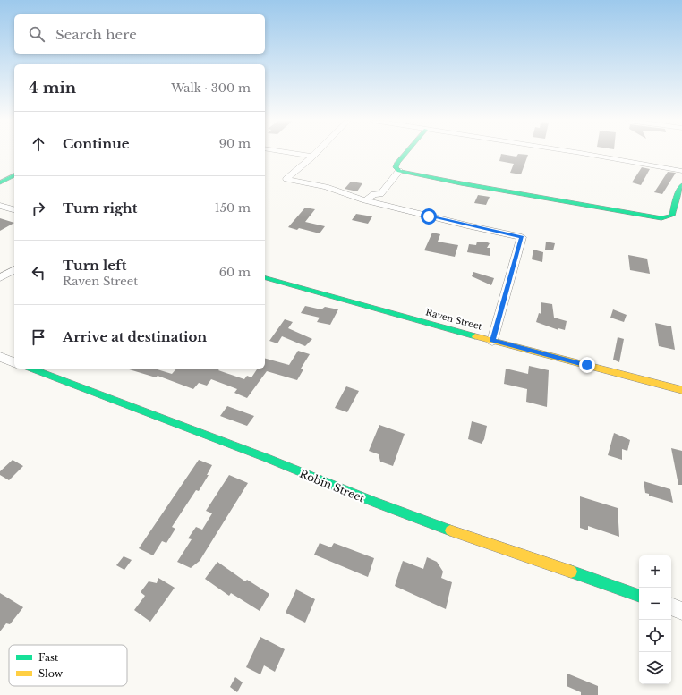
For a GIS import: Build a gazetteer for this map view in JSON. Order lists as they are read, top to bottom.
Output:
{
  "streets": {
    "street": ["Raven Street", "Robin Street"]
  },
  "legend": ["Fast", "Slow"],
  "page": {
    "search": "Search here",
    "heading": ["4 min", "Walk · 300 m"],
    "list": [
      ["Continue", "90 m"],
      ["Turn right", "150 m"],
      ["Turn left", "Raven Street", "60 m"],
      "Arrive at destination"
    ],
    "map_buttons": ["+", "−"]
  }
}
